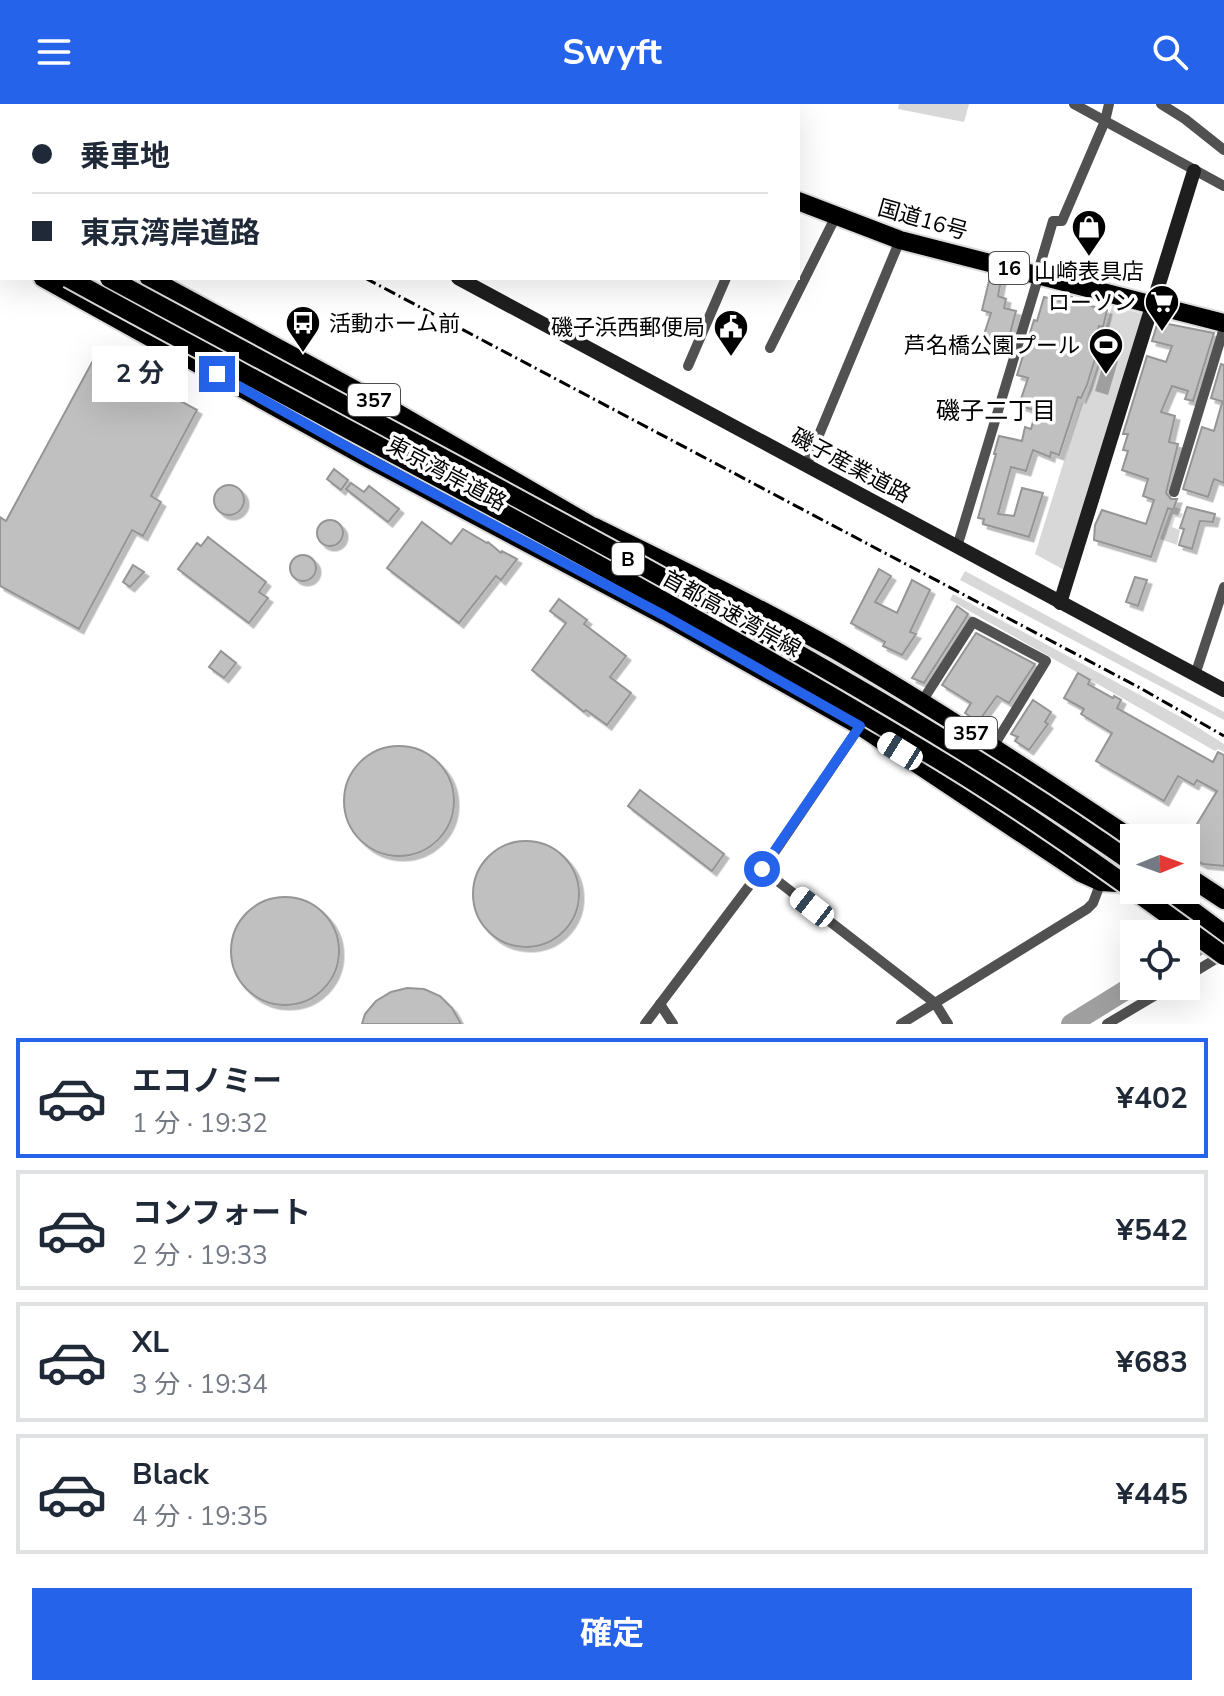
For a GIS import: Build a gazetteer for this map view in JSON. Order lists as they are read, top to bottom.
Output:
{
  "streets": {
    "highway": [
      "国道16号",
      "16",
      "357",
      "東京湾岸道路",
      "B",
      "首都高速湾岸線"
    ],
    "street": ["磯子産業道路"]
  },
  "districts": ["磯子二丁目"],
  "places": {
    "shop": ["山崎表具店"],
    "supermarket": ["ローソン"],
    "bus stop": ["活動ホーム前"],
    "public building": ["磯子浜西郵便局"],
    "sports": ["芦名橋公園プール"]
  },
  "north": "right",
  "page": {
    "header": "Swyft",
    "banner": ["乗車地", "東京湾岸道路"],
    "bubble": "2 分",
    "list": [
      {
        "name": "エコノミー",
        "note": "1 分 · 19:32",
        "value": "¥402"
      },
      {
        "name": "コンフォート",
        "note": "2 分 · 19:33",
        "value": "¥542"
      },
      {
        "name": "XL",
        "note": "3 分 · 19:34",
        "value": "¥683"
      },
      {
        "name": "Black",
        "note": "4 分 · 19:35",
        "value": "¥445"
      }
    ],
    "buttons": "確定"
  }
}
